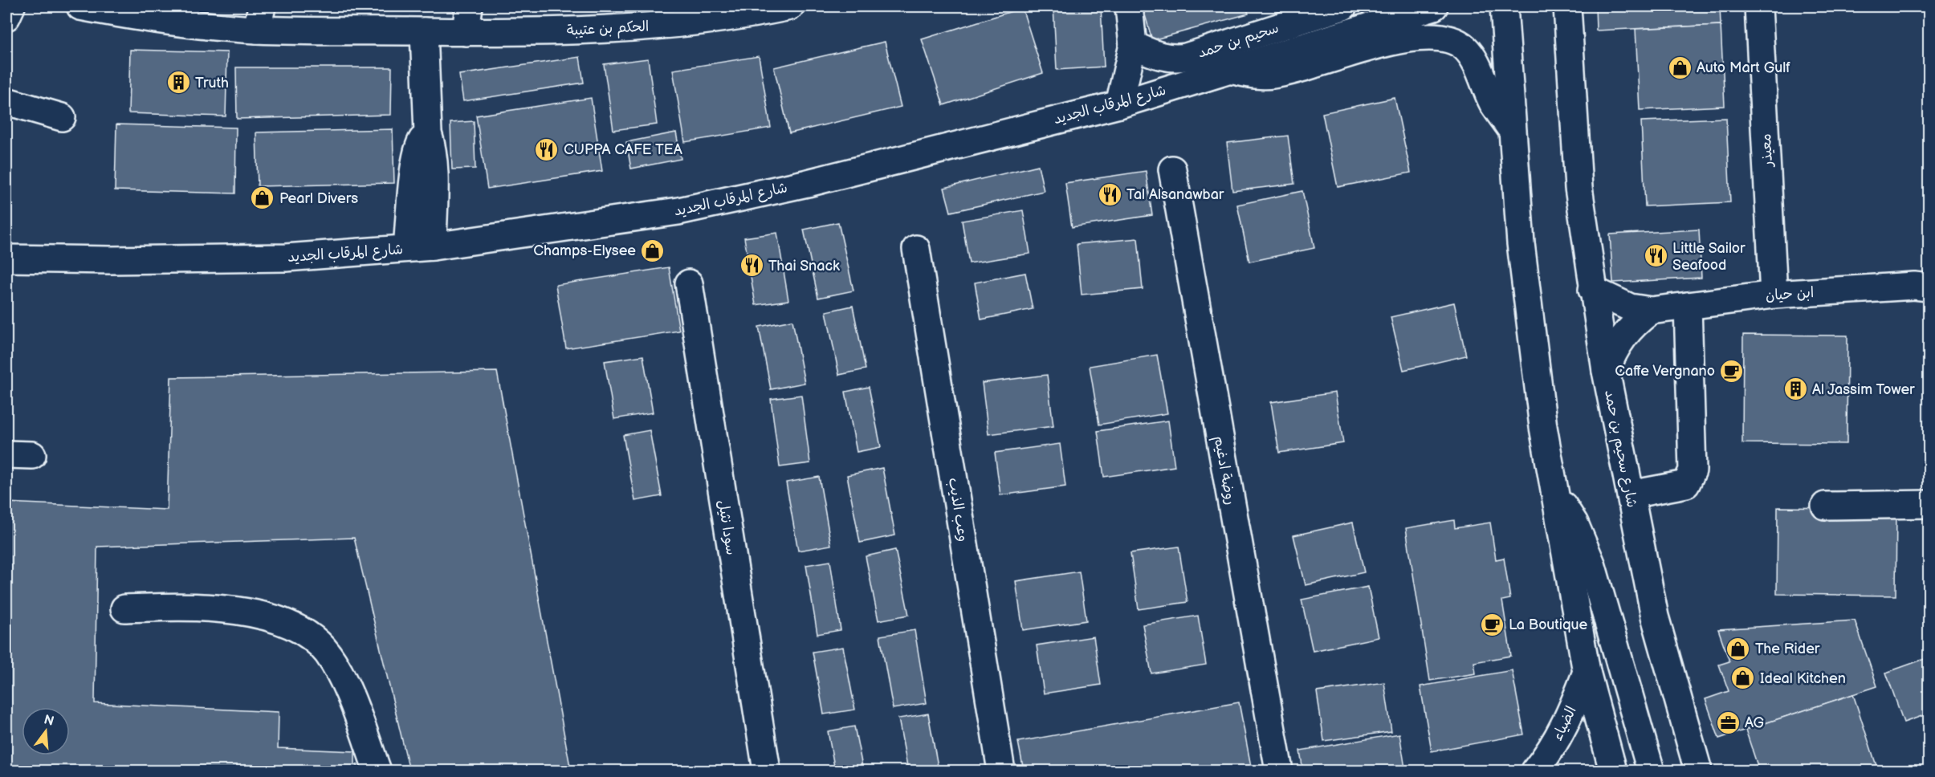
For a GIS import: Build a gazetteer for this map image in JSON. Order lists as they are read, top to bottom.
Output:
{
  "streets": {
    "main road": [
      "الحكم بن عتيبة",
      "سحيم بن حمد",
      "شارع المرقاب الجديد",
      "معيذر",
      "ابن حيان",
      "شارع سحيم بن حمد",
      "روضة ادغيم",
      "وعب الذيب",
      "سودا نثيل",
      "الضياء"
    ]
  },
  "crossings": [
    ["معيذر", "ابن حيان"],
    ["ابن حيان", "شارع سحيم بن حمد"]
  ],
  "places": {
    "shop": [
      "Auto Mart Gulf",
      "Pearl Divers",
      "Champs-Elysee",
      "The Rider",
      "Ideal Kitchen"
    ],
    "building": ["Truth", "Al Jassim Tower"],
    "restaurant": [
      "CUPPA CAFE TEA",
      "Tal Alsanawbar",
      "Little Sailor Seafood",
      "Thai Snack"
    ],
    "cafe": ["Caffe Vergnano", "La Boutique"],
    "office": ["AG"]
  },
  "north": "top"
}
